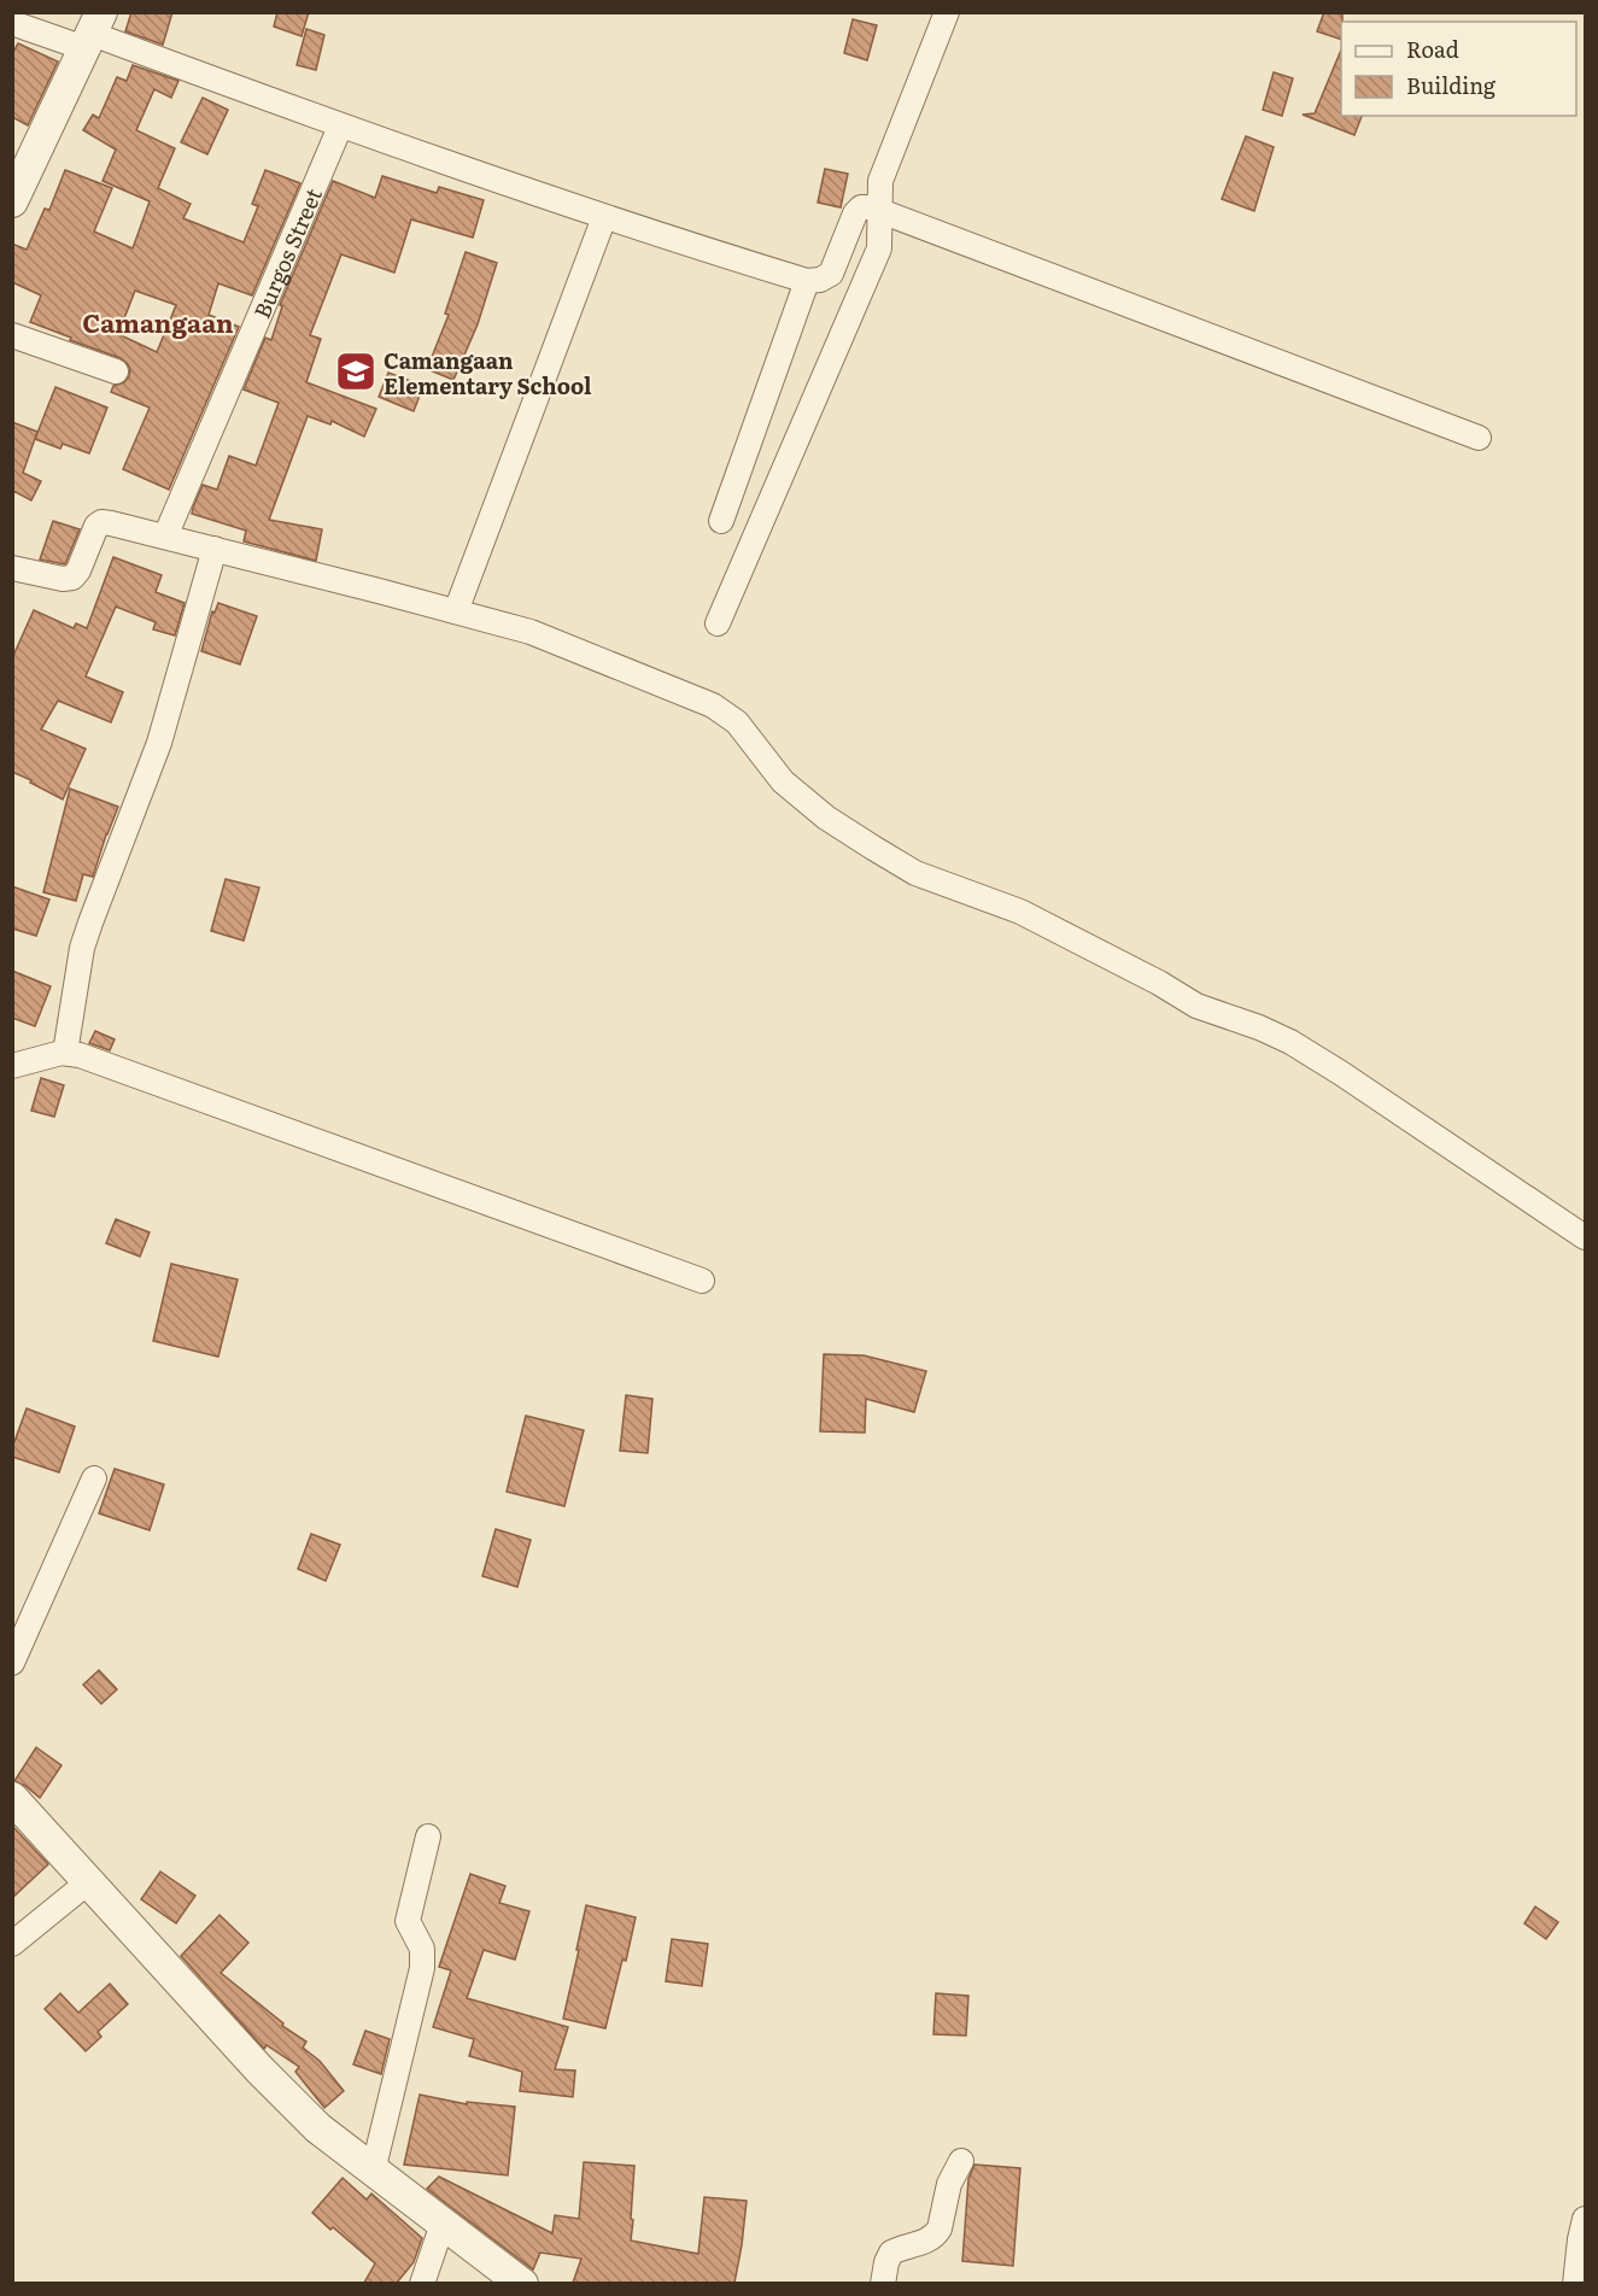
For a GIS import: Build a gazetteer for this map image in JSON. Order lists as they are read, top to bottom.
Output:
{
  "streets": {
    "street": ["Burgos Street"]
  },
  "districts": ["Camangaan"],
  "places": {
    "school or university": ["Camangaan Elementary School"]
  },
  "legend": ["Road", "Building"]
}
